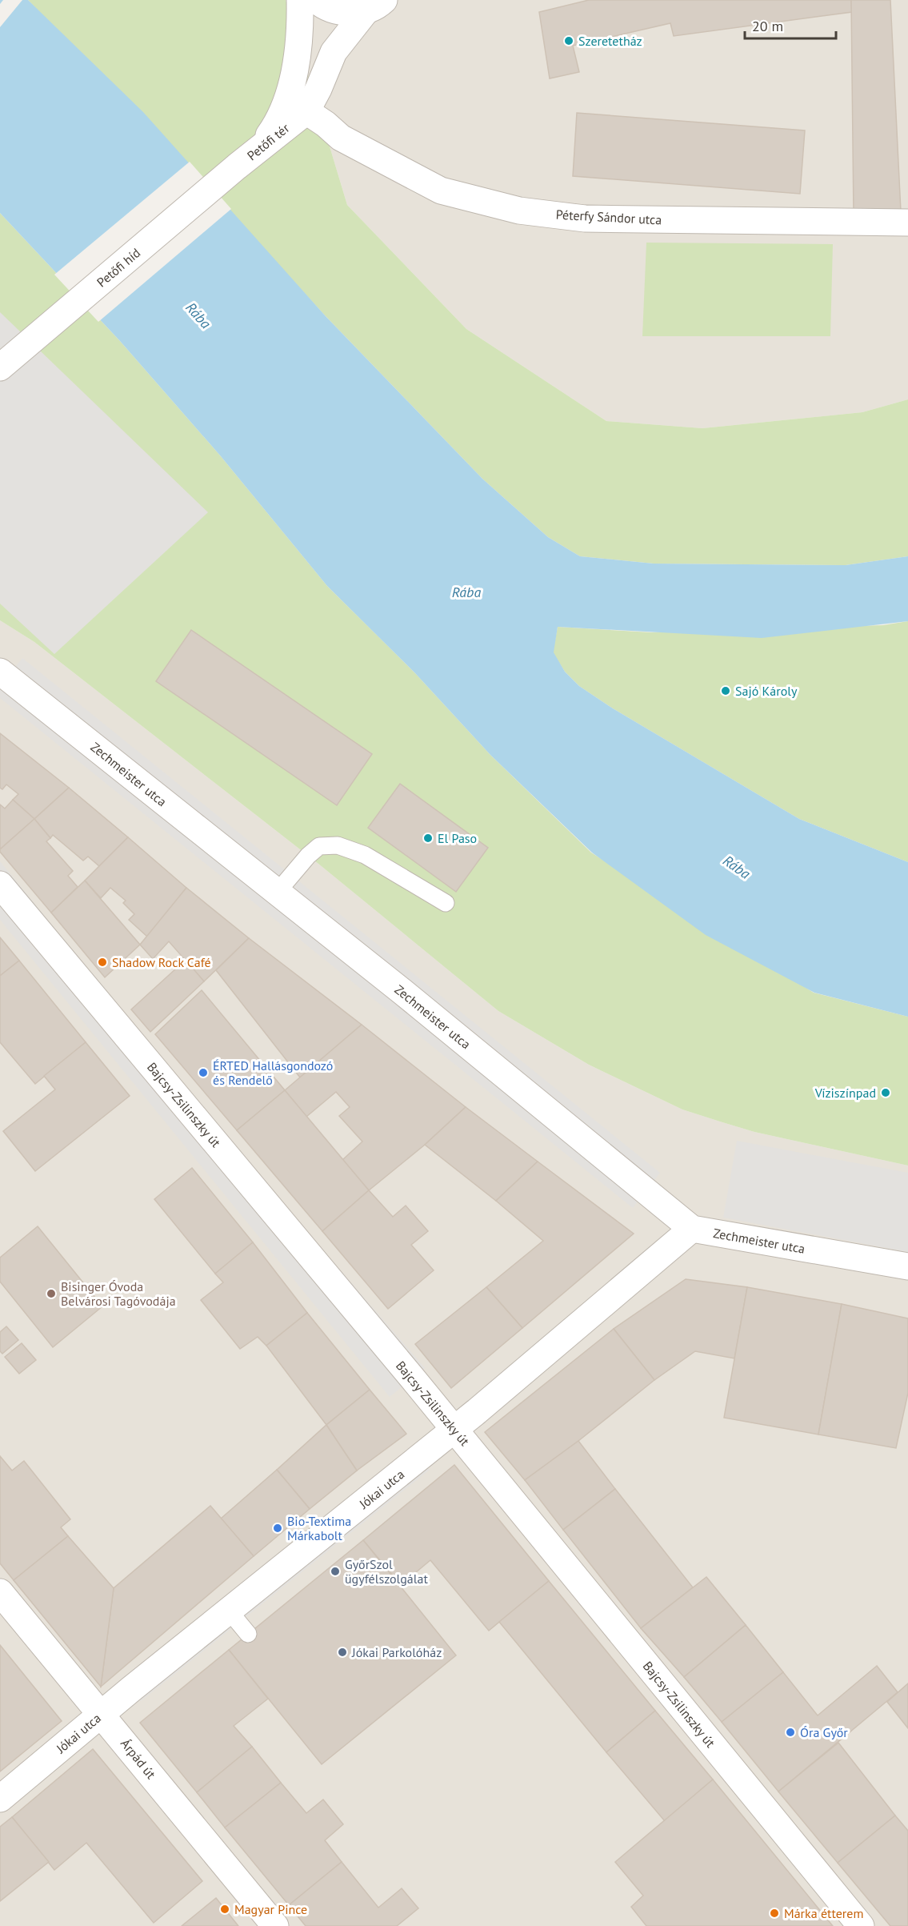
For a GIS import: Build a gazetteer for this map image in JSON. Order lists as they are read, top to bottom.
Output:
{
  "streets": {
    "street": [
      "Petőfi tér",
      "Péterfy Sándor utca",
      "Petőfi híd",
      "Zechmeister utca",
      "Bajcsy-Zsilinszky út",
      "Jókai utca",
      "Árpád út"
    ]
  },
  "crossings": [
    ["Petőfi tér", "Péterfy Sándor utca"],
    ["Petőfi tér", "Petőfi híd"],
    ["Zechmeister utca", "Jókai utca"],
    ["Bajcsy-Zsilinszky út", "Jókai utca"],
    ["Jókai utca", "Árpád út"]
  ],
  "water": ["Rába"],
  "places": [
    "Szeretetház",
    "Sajó Károly",
    "El Paso",
    "Shadow Rock Café",
    "ÉRTED Hallásgondozó és Rendelő",
    "Víziszínpad",
    "Bisinger Óvoda Belvárosi Tagóvodája",
    "Bio-Textima Márkabolt",
    "GyőrSzol ügyfélszolgálat",
    "Jókai Parkolóház",
    "Óra Győr",
    "Magyar Pince",
    "Márka étterem"
  ],
  "scale_bar": "20 m"
}
